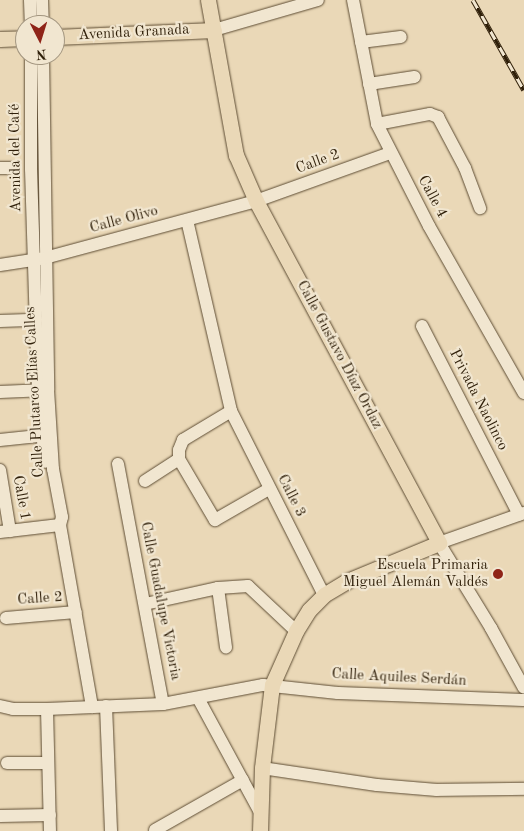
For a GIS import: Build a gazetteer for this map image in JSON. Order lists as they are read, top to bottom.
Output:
{
  "streets": {
    "main road": ["Avenida Granada", "Calle Gustavo Díaz Ordaz"],
    "street": [
      "Avenida del Café",
      "Calle 2",
      "Calle 4",
      "Calle Olivo",
      "Calle Plutarco Elías Calles",
      "Privada Naolinco",
      "Calle 3",
      "Calle 1",
      "Calle Guadalupe Victoria",
      "Calle Aquiles Serdán"
    ]
  },
  "crossings": [
    ["Avenida Granada", "Calle Gustavo Díaz Ordaz"],
    ["Avenida del Café", "Calle Olivo"],
    ["Avenida del Café", "Calle Plutarco Elías Calles"],
    ["Calle 2", "Calle 4"],
    ["Calle 2", "Calle Olivo"],
    ["Calle 2", "Calle Gustavo Díaz Ordaz"],
    ["Calle 2", "Calle Plutarco Elías Calles"],
    ["Calle Olivo", "Calle Gustavo Díaz Ordaz"],
    ["Calle Olivo", "Calle Plutarco Elías Calles"],
    ["Calle Olivo", "Calle 3"],
    ["Calle Plutarco Elías Calles", "Calle 1"],
    ["Calle Plutarco Elías Calles", "Calle Aquiles Serdán"],
    ["Calle Guadalupe Victoria", "Calle Aquiles Serdán"]
  ],
  "places": ["Escuela Primaria Miguel Alemán Valdés"],
  "north": "bottom"
}
